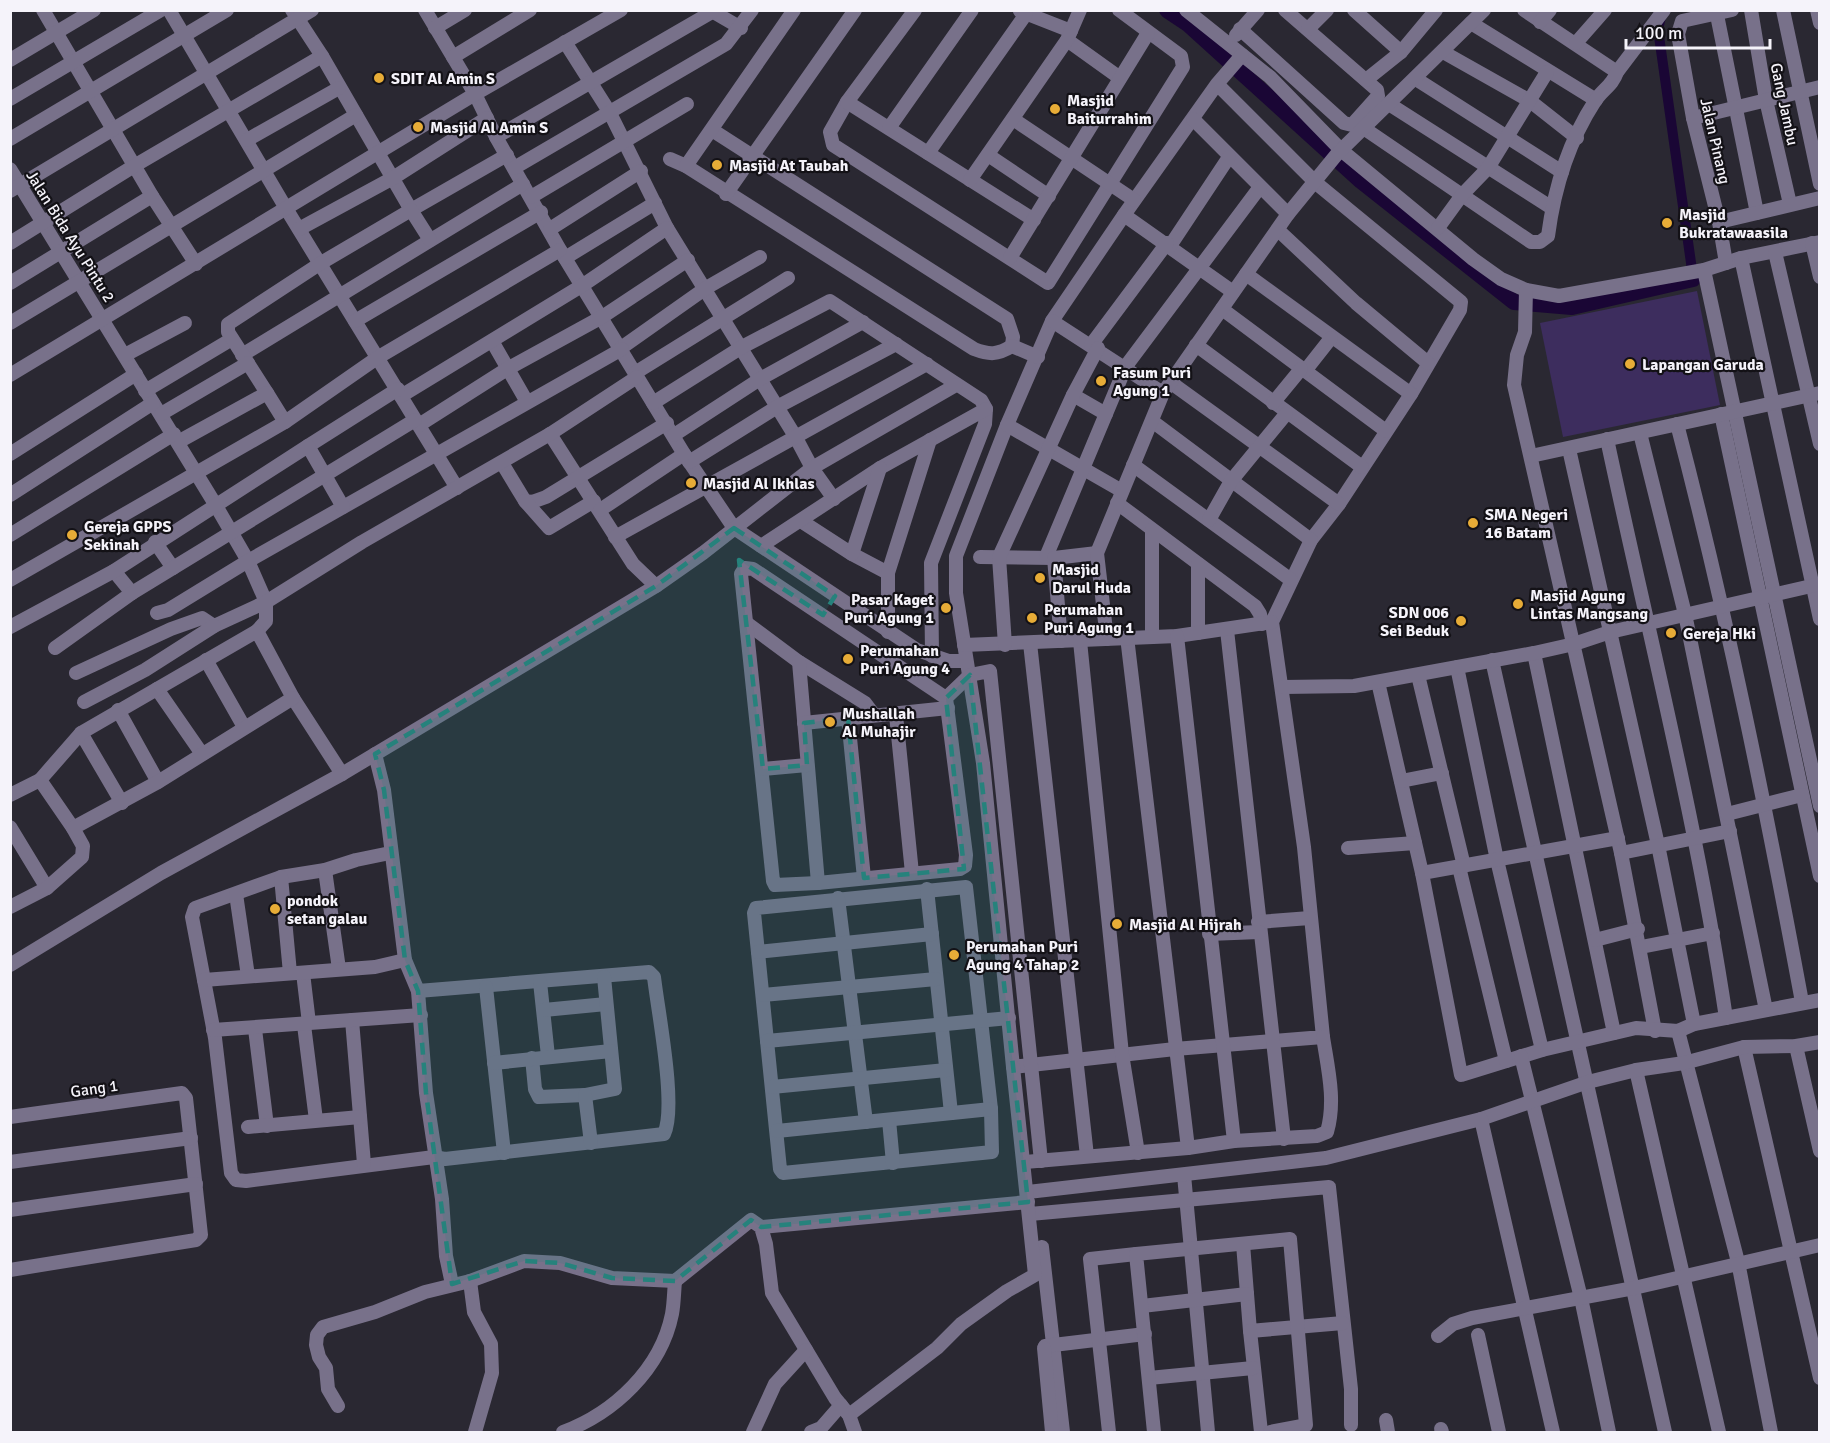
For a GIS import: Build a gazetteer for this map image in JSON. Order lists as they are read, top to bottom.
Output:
{
  "streets": {
    "street": [
      "Gang Jambu",
      "Jalan Pinang",
      "Jalan Bida Ayu Pintu 2",
      "Gang 1"
    ]
  },
  "places": [
    "SDIT Al Amin S",
    "Masjid Baiturrahim",
    "Masjid Al Amin S",
    "Masjid At Taubah",
    "Masjid Bukratawaasila",
    "Lapangan Garuda",
    "Fasum Puri Agung 1",
    "Masjid Al Ikhlas",
    "SMA Negeri 16 Batam",
    "Gereja GPPS Sekinah",
    "Masjid Darul Huda",
    "Masjid Agung Lintas Mangsang",
    "Pasar Kaget Puri Agung 1",
    "Perumahan Puri Agung 1",
    "SDN 006 Sei Beduk",
    "Gereja Hki",
    "Perumahan Puri Agung 4",
    "Mushallah Al Muhajir",
    "pondok setan galau",
    "Masjid Al Hijrah",
    "Perumahan Puri Agung 4 Tahap 2"
  ],
  "scale_bar": "100 m"
}
